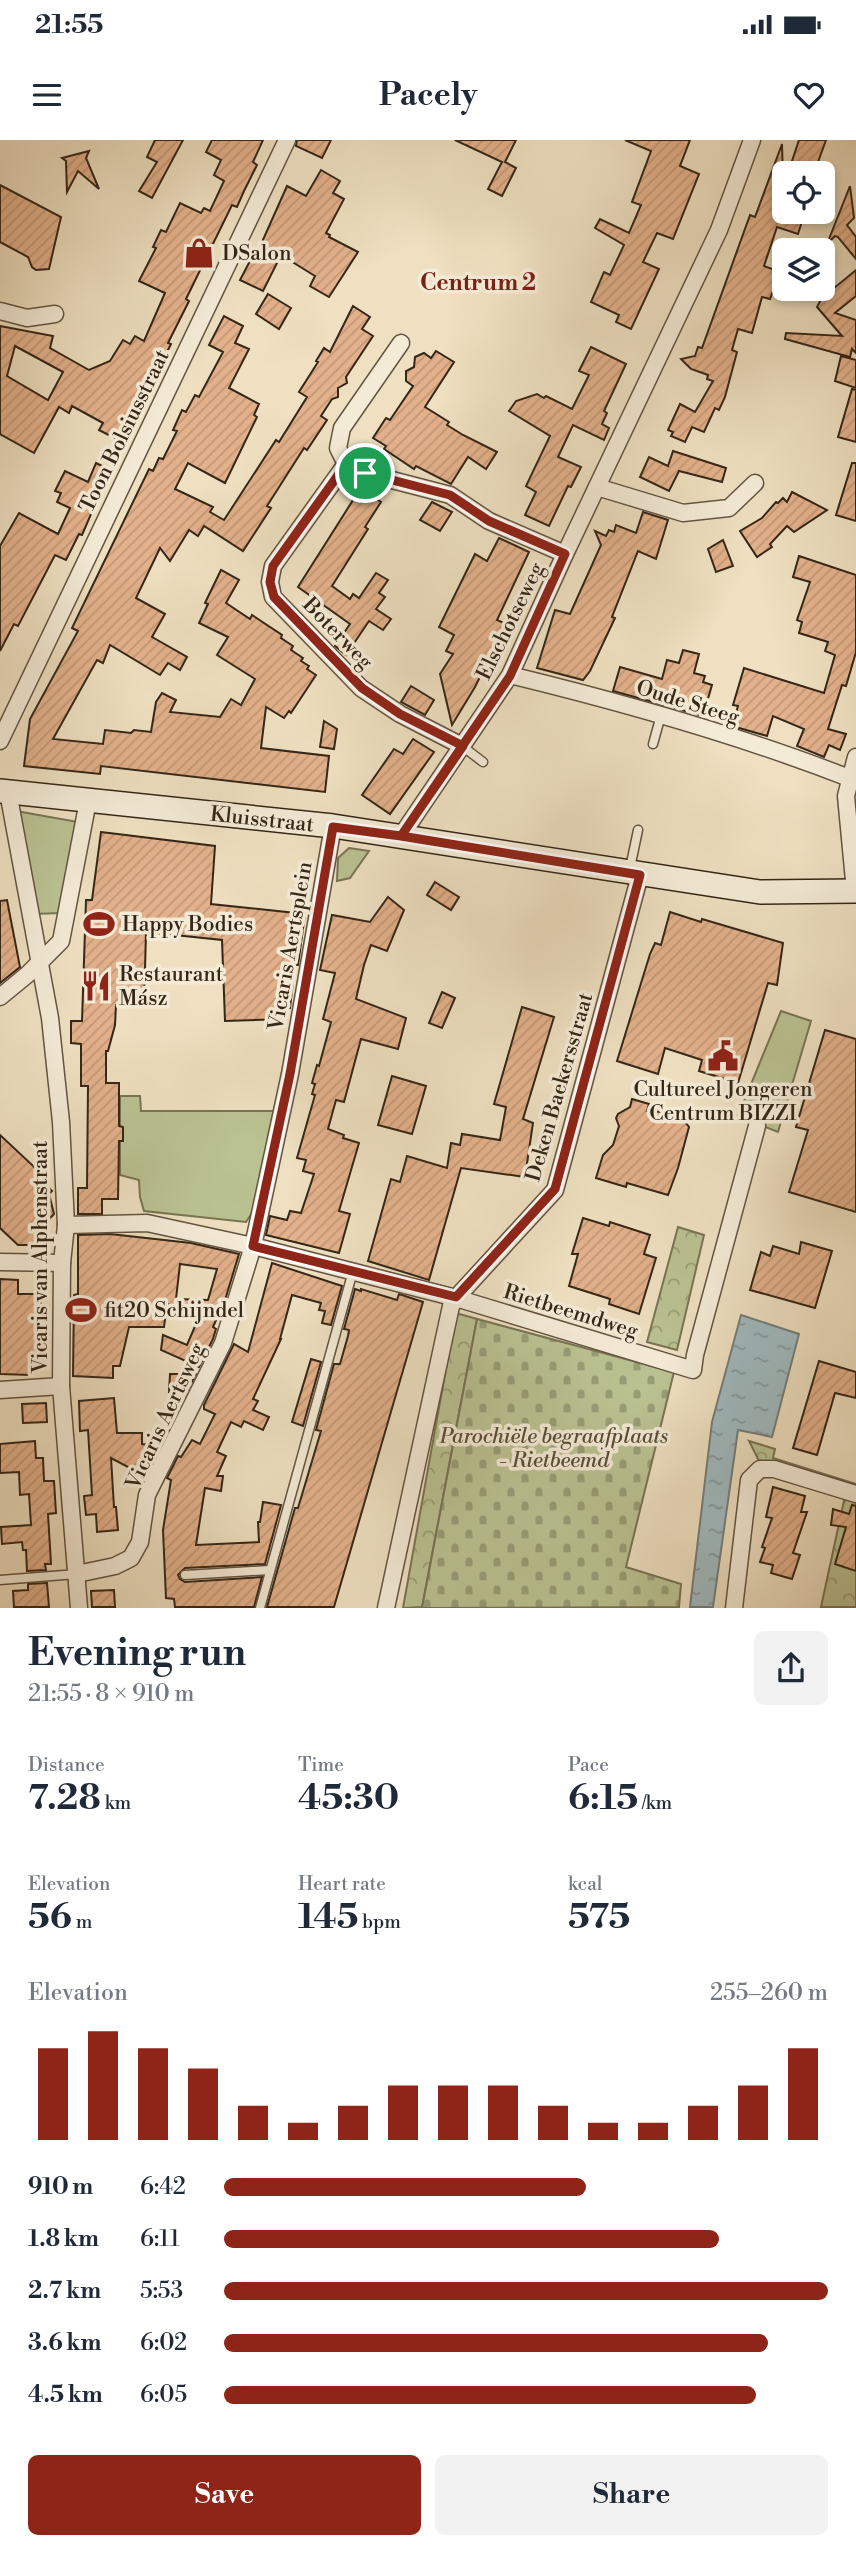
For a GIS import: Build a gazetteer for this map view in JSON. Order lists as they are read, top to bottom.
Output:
{
  "streets": {
    "street": [
      "Toon Bolsiusstraat",
      "Elschotseweg",
      "Boterweg",
      "Oude Steeg",
      "Kluisstraat",
      "Vicaris Aertsplein",
      "Deken Baekersstraat",
      "Vicaris van Alphenstraat",
      "Rietbeemdweg",
      "Vicaris Aertsweg"
    ]
  },
  "crossings": [
    ["Elschotseweg", "Boterweg"],
    ["Elschotseweg", "Oude Steeg"],
    ["Elschotseweg", "Kluisstraat"],
    ["Kluisstraat", "Vicaris Aertsplein"],
    ["Kluisstraat", "Deken Baekersstraat"],
    ["Kluisstraat", "Vicaris van Alphenstraat"],
    ["Vicaris Aertsplein", "Vicaris Aertsweg"],
    ["Deken Baekersstraat", "Rietbeemdweg"],
    ["Vicaris van Alphenstraat", "Rietbeemdweg"],
    ["Vicaris van Alphenstraat", "Vicaris Aertsweg"],
    ["Rietbeemdweg", "Vicaris Aertsweg"]
  ],
  "districts": ["Centrum 2"],
  "parks": ["Parochiële begraafplaats - Rietbeemd"],
  "places": {
    "shop": ["DSalon"],
    "sports": ["Happy Bodies", "fit20 Schijndel"],
    "restaurant": ["Restaurant Mász"],
    "public building": ["Cultureel Jongeren Centrum BIZZI"]
  },
  "page": {
    "status": "21:55",
    "header": "Pacely",
    "heading": ["Evening run", "21:55 · 8 × 910 m"],
    "stats": [
      ["Distance", "7.28 km"],
      ["Time", "45:30"],
      ["Pace", "6:15 /km"],
      ["Elevation", "56 m"],
      ["Heart rate", "145 bpm"],
      ["kcal", "575"]
    ],
    "chart": ["Elevation", "255–260 m"],
    "list": [
      {
        "name": "910 m",
        "note": "6:42"
      },
      {
        "name": "1.8 km",
        "note": "6:11"
      },
      {
        "name": "2.7 km",
        "note": "5:53"
      },
      {
        "name": "3.6 km",
        "note": "6:02"
      },
      {
        "name": "4.5 km",
        "note": "6:05"
      }
    ],
    "buttons": ["Save", "Share"]
  }
}
